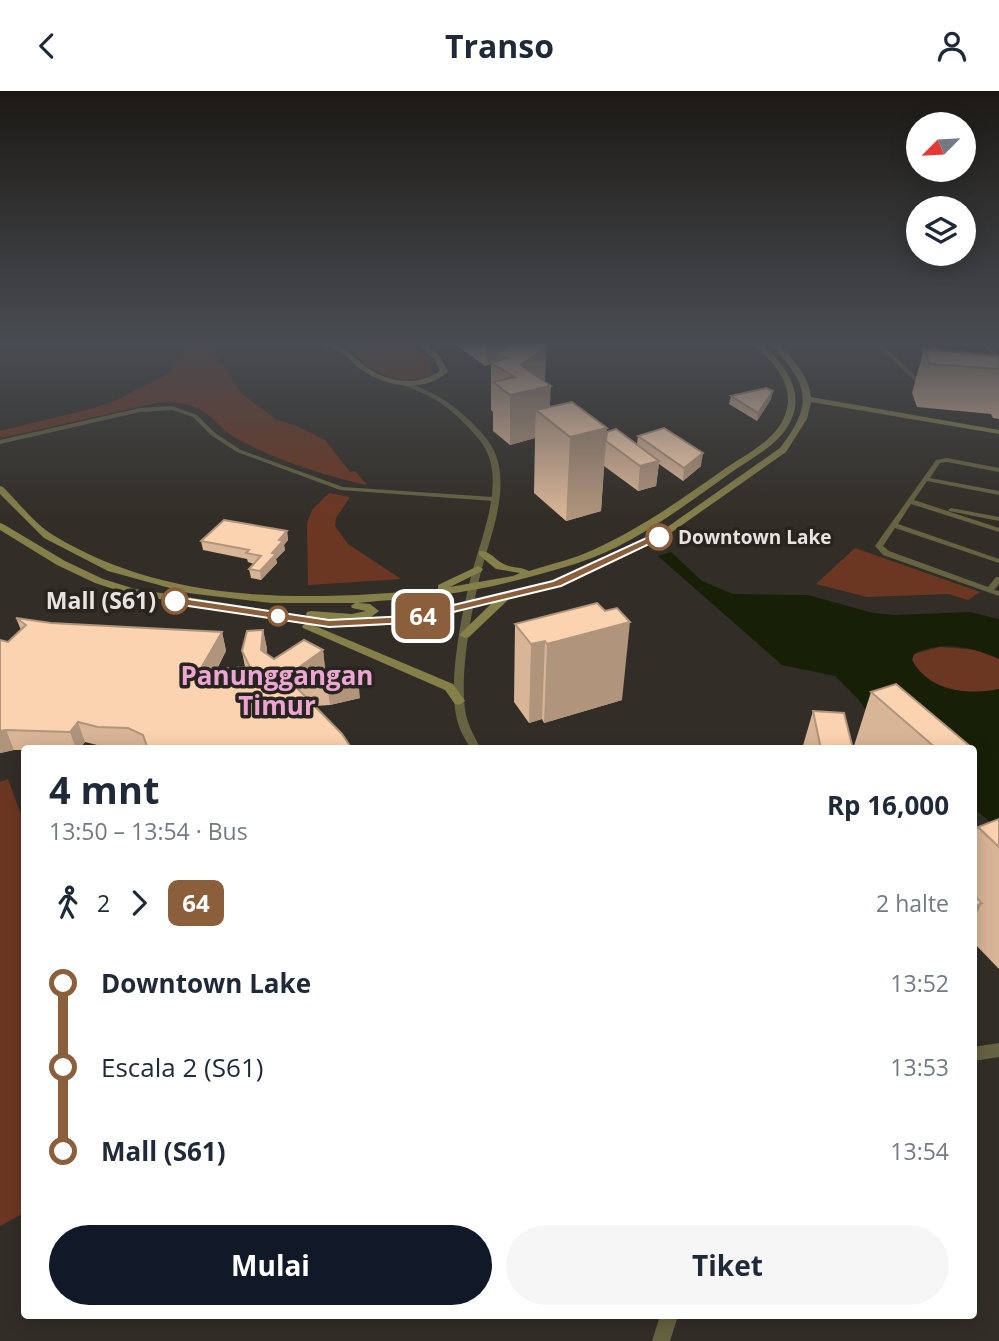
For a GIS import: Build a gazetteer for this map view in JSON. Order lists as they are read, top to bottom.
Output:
{
  "districts": ["Panunggangan Timur"],
  "places": ["Downtown Lake", "Mall (S61)"],
  "lines": ["bus line 64"],
  "north": "bottom left",
  "page": {
    "header": "Transo",
    "on_map": "64",
    "heading": ["4 mnt", "13:50 – 13:54 · Bus", "Rp 16,000"],
    "legs": ["2", "64", "2 halte"],
    "list": [
      {
        "name": "Downtown Lake",
        "value": "13:52"
      },
      {
        "name": "Escala 2 (S61)",
        "value": "13:53"
      },
      {
        "name": "Mall (S61)",
        "value": "13:54"
      }
    ],
    "buttons": ["Mulai", "Tiket"]
  }
}
